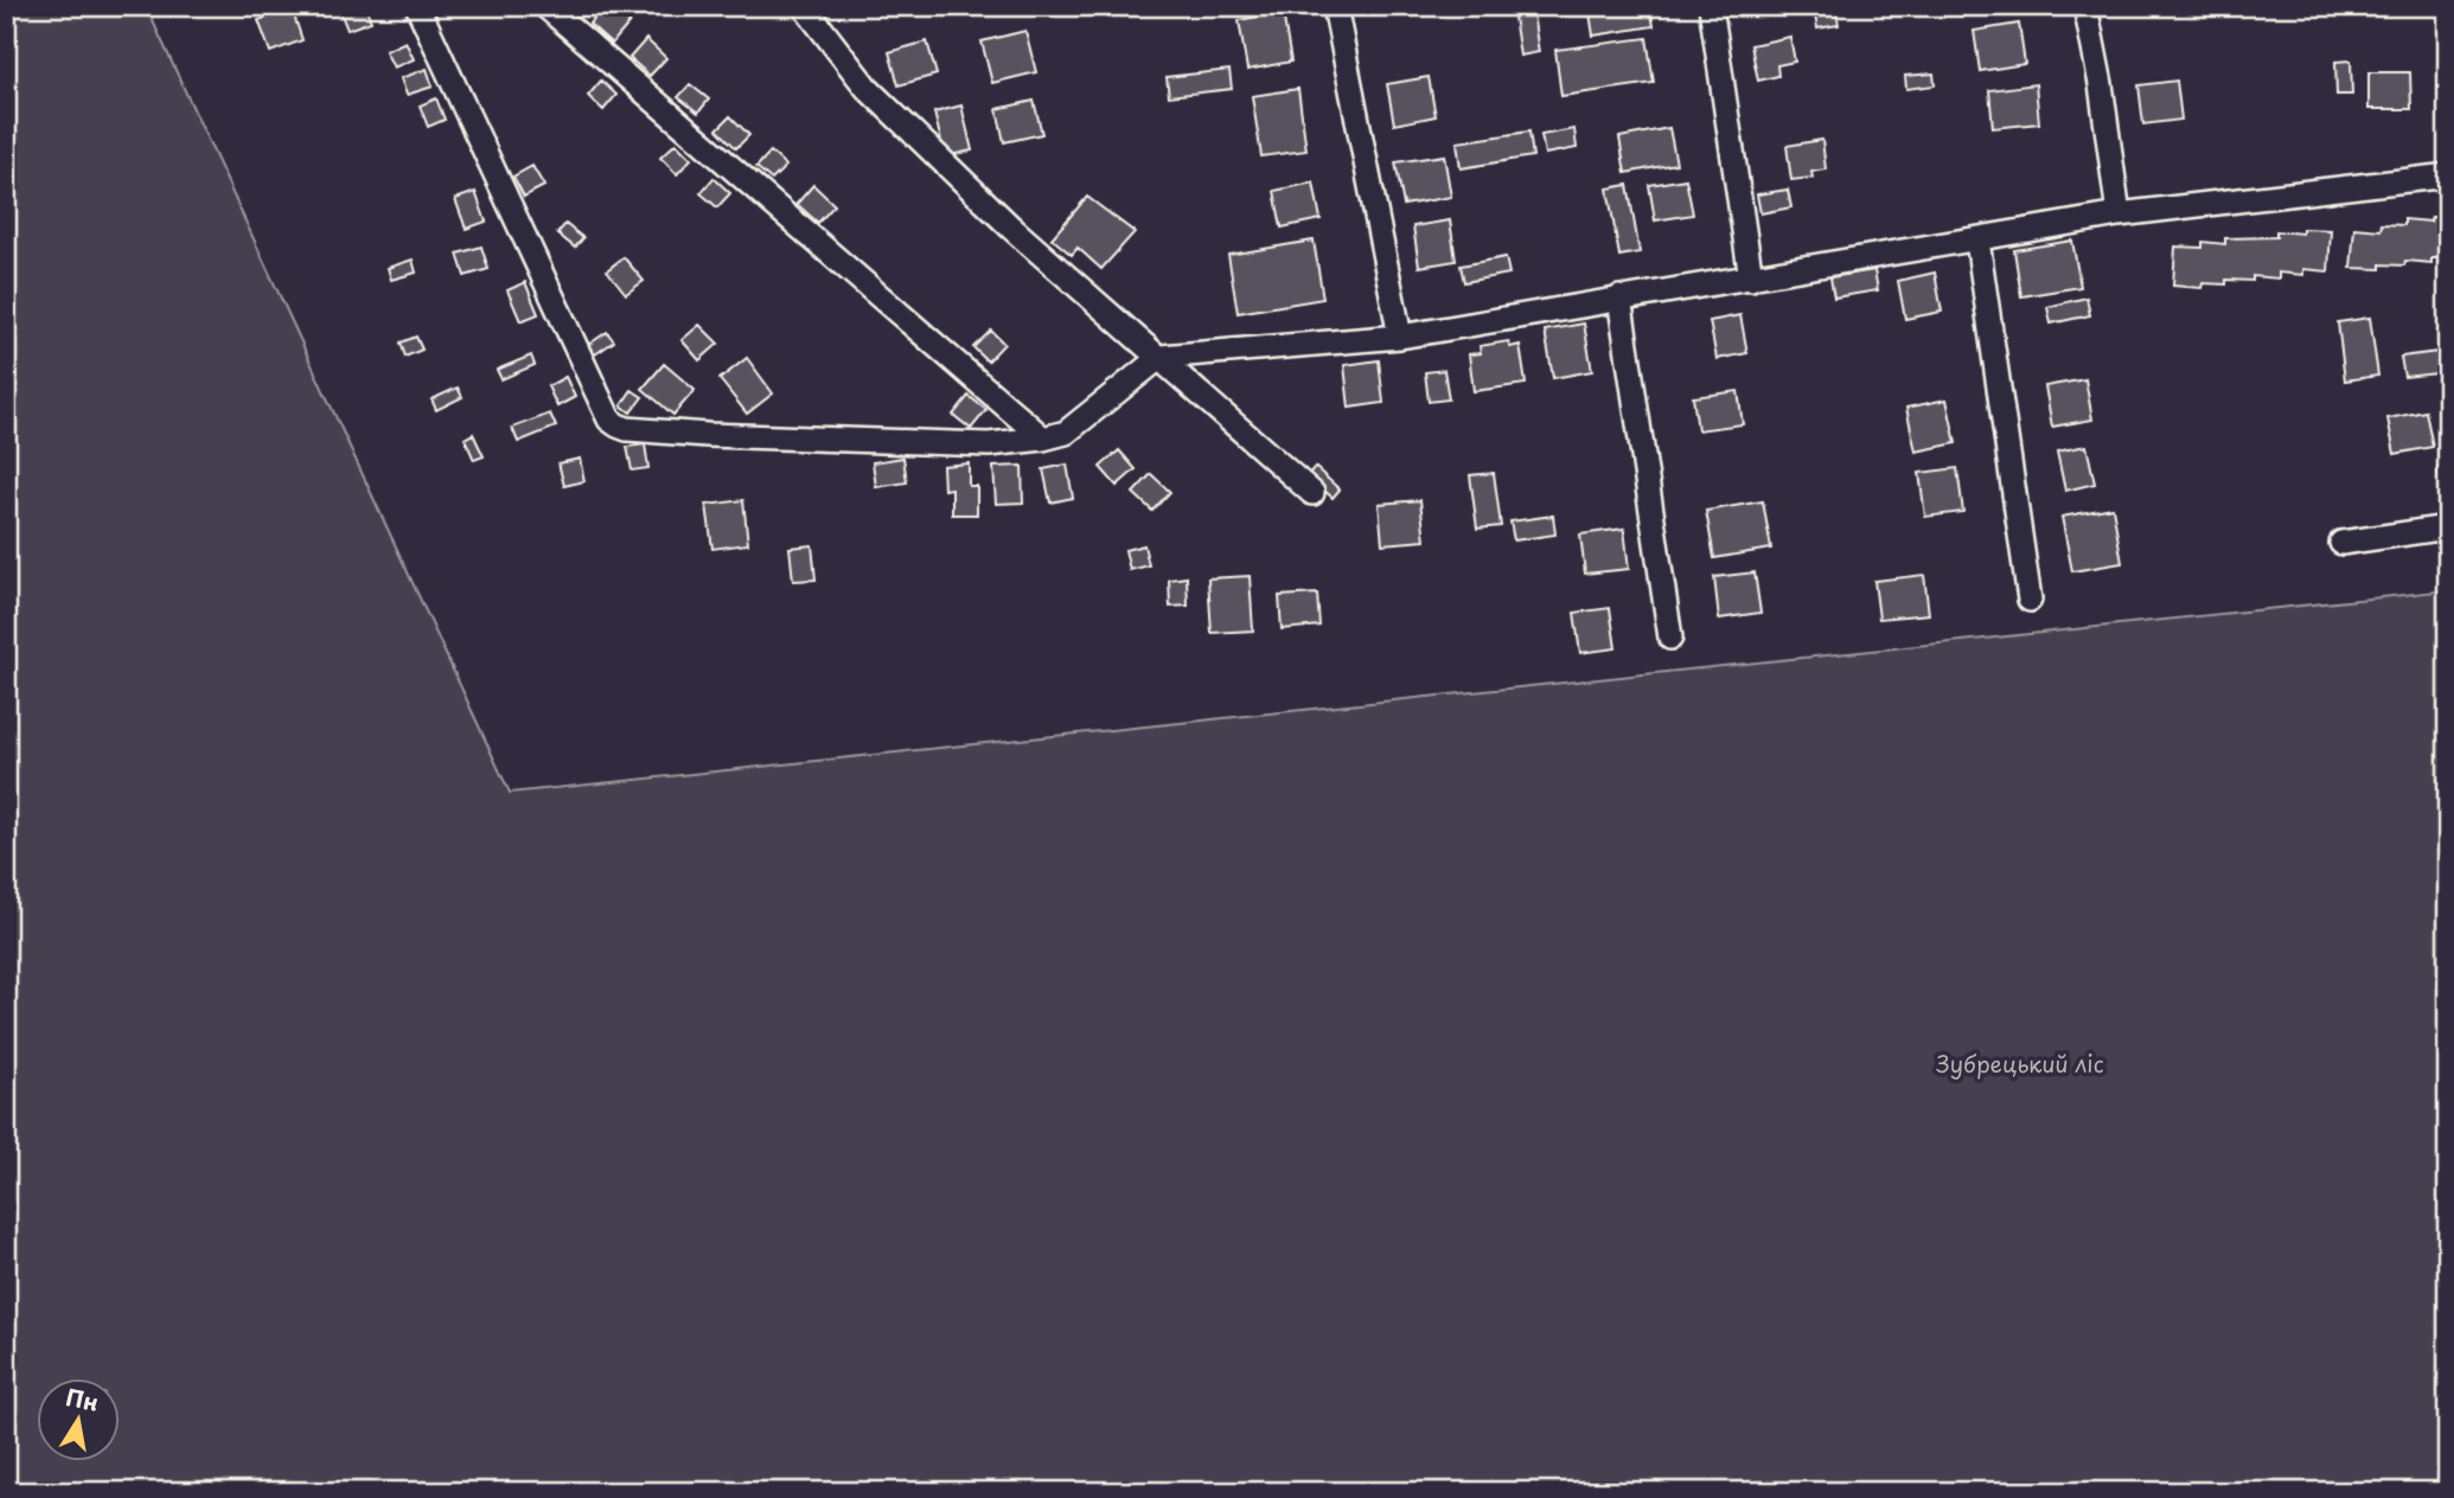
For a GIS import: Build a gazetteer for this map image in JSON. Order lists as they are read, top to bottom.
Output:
{
  "parks": ["Зубрецький ліс"],
  "north": "top"
}
